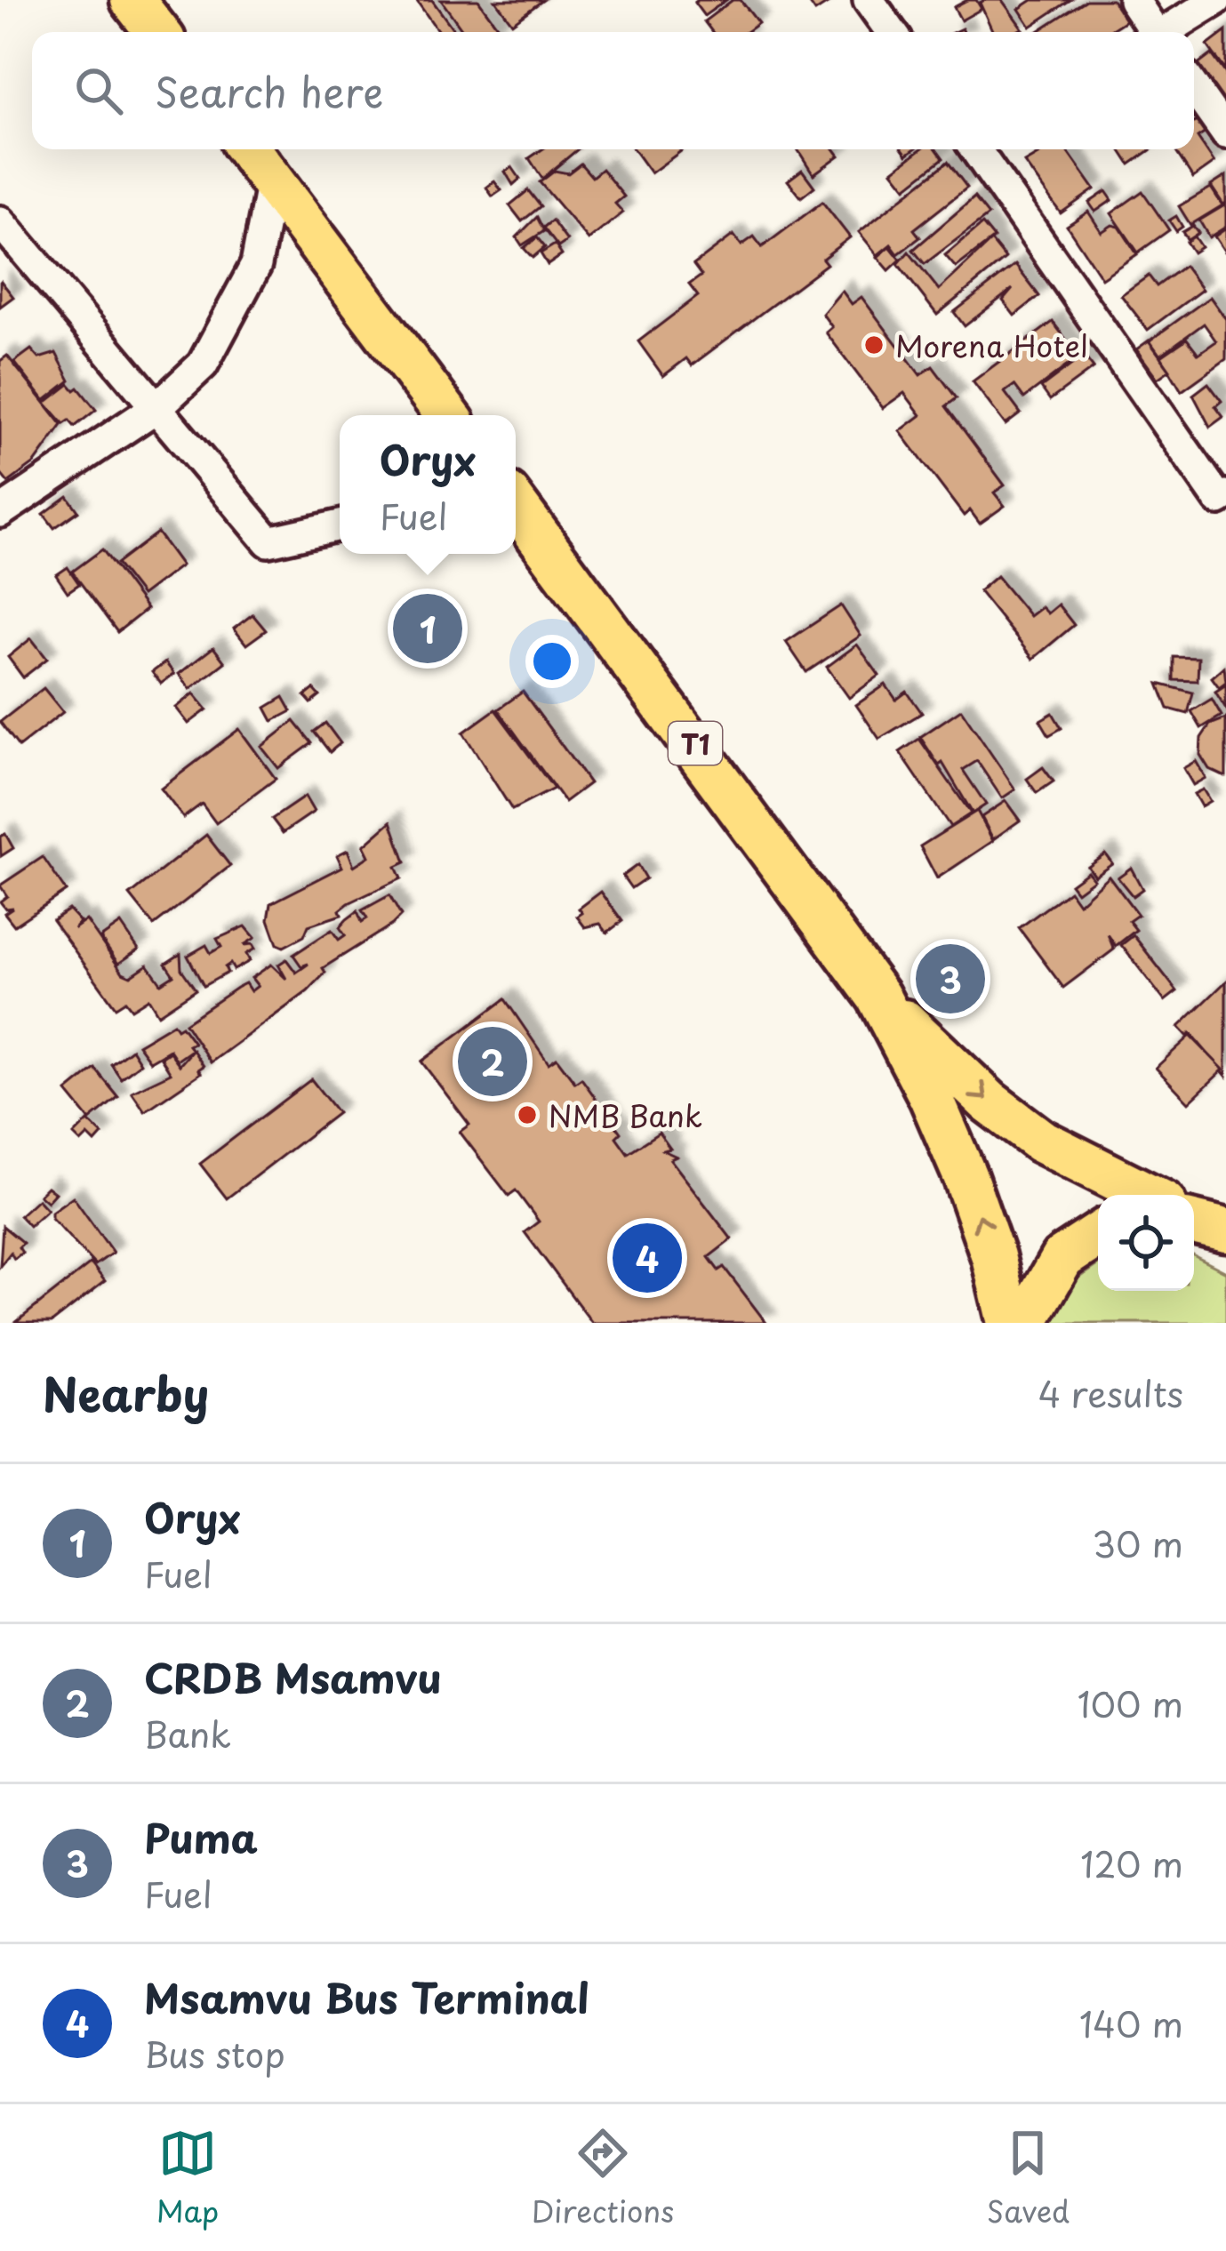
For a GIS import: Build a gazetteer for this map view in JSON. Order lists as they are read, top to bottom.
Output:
{
  "streets": {
    "highway": ["T1"]
  },
  "places": ["Morena Hotel", "NMB Bank"],
  "page": {
    "search": "Search here",
    "popup": ["Oryx", "Fuel"],
    "pins": [
      "1",
      "3",
      "2",
      "4"
    ],
    "heading": ["Nearby", "4 results"],
    "list": [
      {
        "mark": "1",
        "name": "Oryx",
        "note": "Fuel",
        "value": "30 m"
      },
      {
        "mark": "2",
        "name": "CRDB Msamvu",
        "note": "Bank",
        "value": "100 m"
      },
      {
        "mark": "3",
        "name": "Puma",
        "note": "Fuel",
        "value": "120 m"
      },
      {
        "mark": "4",
        "name": "Msamvu Bus Terminal",
        "note": "Bus stop",
        "value": "140 m"
      }
    ],
    "nav": ["Map", "Directions", "Saved"]
  }
}
